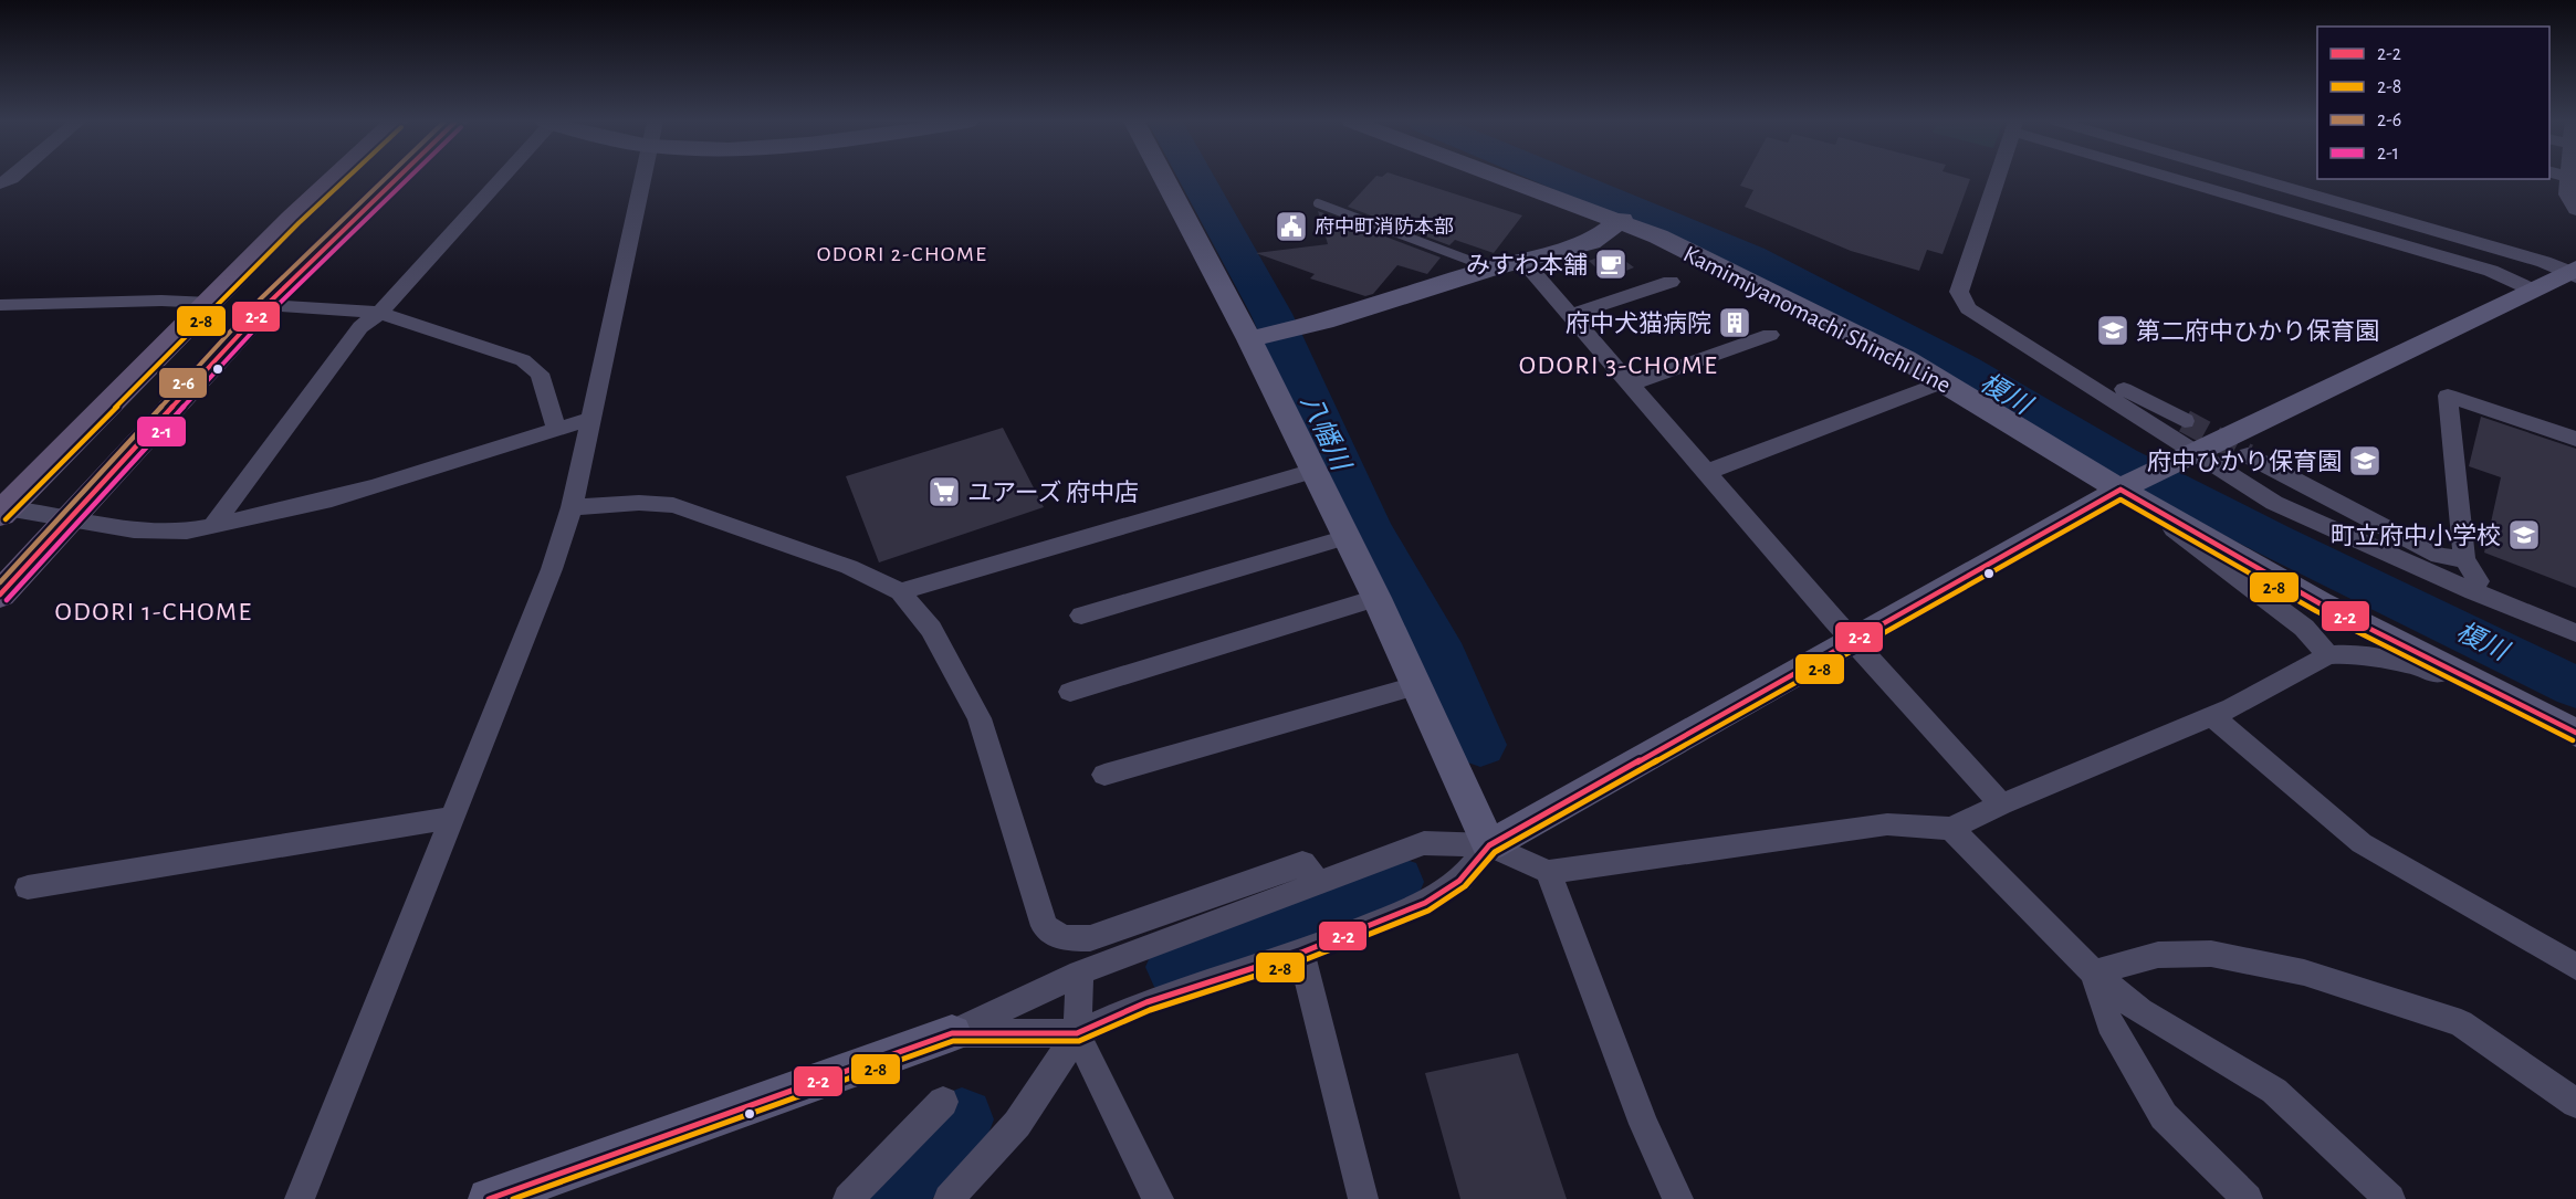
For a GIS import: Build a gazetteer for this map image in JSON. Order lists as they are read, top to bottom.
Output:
{
  "streets": {
    "street": ["Kamimiyanomachi Shinchi Line"]
  },
  "districts": ["ODORI 2-CHOME", "ODORI 3-CHOME", "ODORI 1-CHOME"],
  "water": ["榎川", "八幡川"],
  "places": {
    "public building": ["府中町消防本部"],
    "cafe": ["みすわ本舗"],
    "building": ["府中犬猫病院"],
    "school or university": ["第二府中ひかり保育園", "府中ひかり保育園", "町立府中小学校"],
    "supermarket": ["ユアーズ 府中店"]
  },
  "lines": [
    "transit line 2-2",
    "transit line 2-8",
    "transit line 2-6",
    "transit line 2-1"
  ],
  "legend": [
    "2-2",
    "2-8",
    "2-6",
    "2-1"
  ]
}
